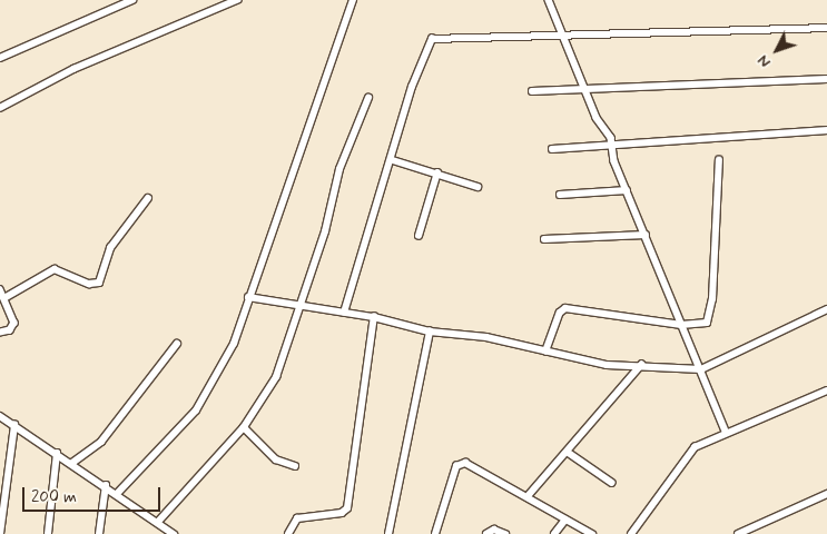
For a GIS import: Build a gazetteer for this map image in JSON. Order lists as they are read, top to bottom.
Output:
{
  "scale_bar": "200 m",
  "north": "bottom left"
}
